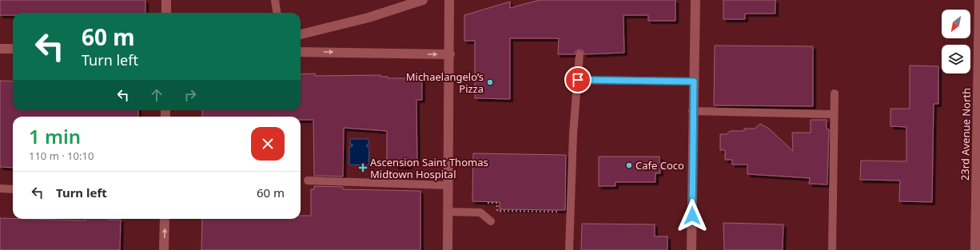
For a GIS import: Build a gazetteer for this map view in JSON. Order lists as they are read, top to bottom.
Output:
{
  "streets": {
    "street": ["23rd Avenue North"]
  },
  "places": {
    "other": ["Michaelangelo’s Pizza", "Cafe Coco"],
    "health": ["Ascension Saint Thomas Midtown Hospital"]
  },
  "north": "bottom left",
  "page": {
    "turn": ["60 m", "Turn left"],
    "heading": ["1 min", "110 m · 10:10"],
    "list": [
      {
        "name": "Turn left",
        "value": "60 m"
      }
    ]
  }
}
